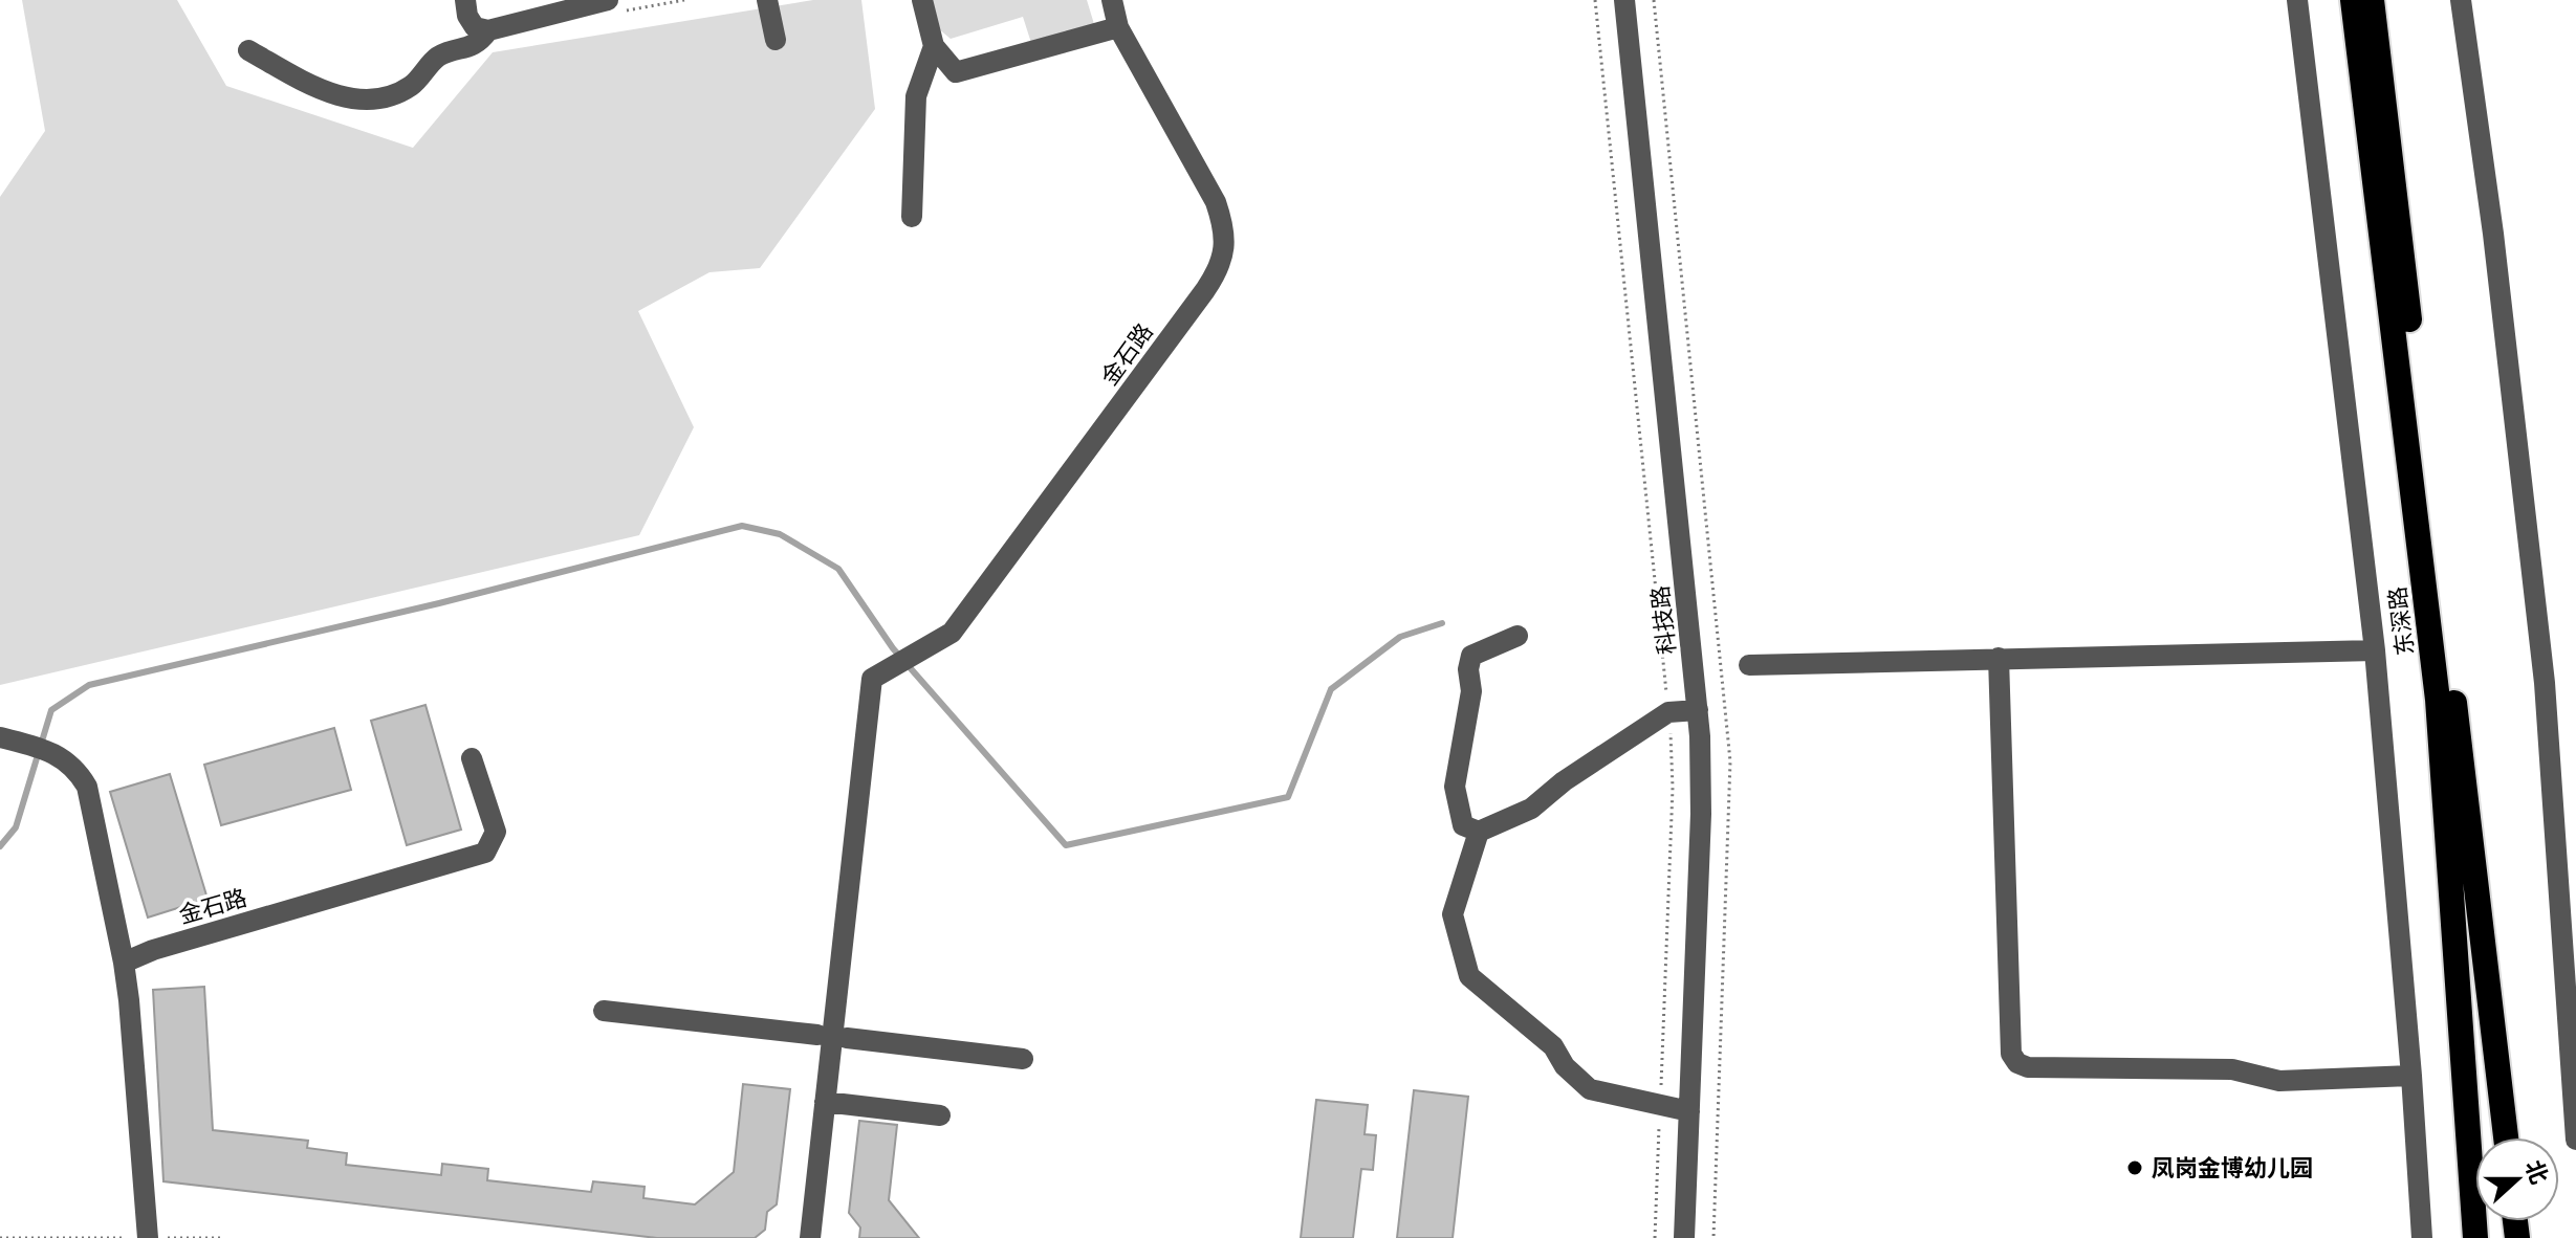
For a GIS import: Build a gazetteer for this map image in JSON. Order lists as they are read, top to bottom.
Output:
{
  "streets": {
    "highway": ["东深路"],
    "street": ["金石路", "科技路"]
  },
  "places": ["凤岗金博幼儿园"],
  "north": "right"
}
